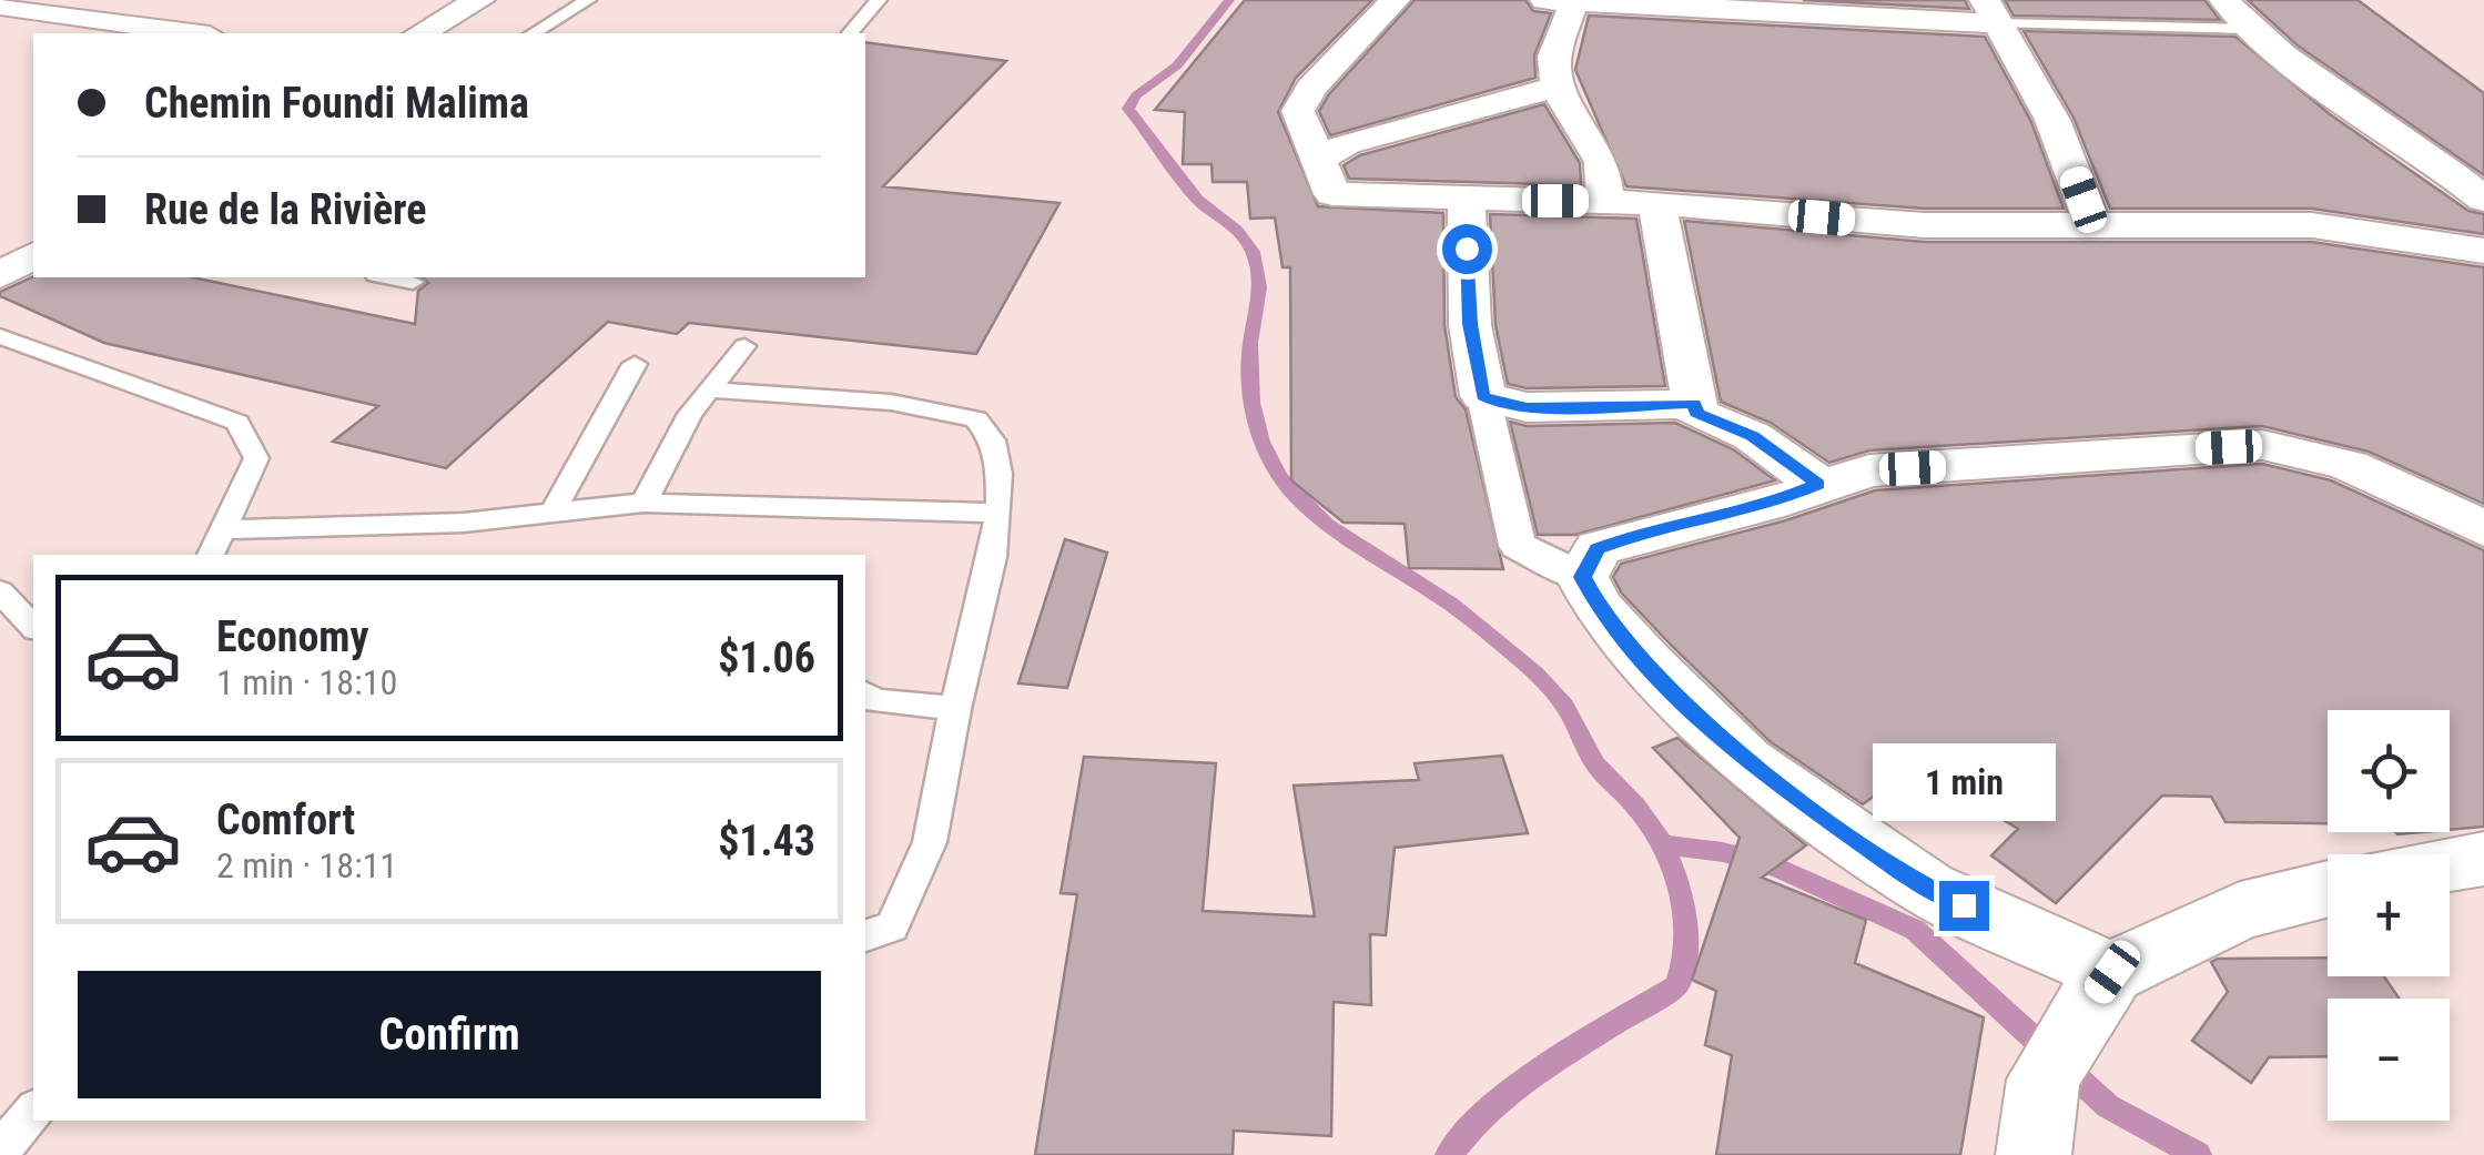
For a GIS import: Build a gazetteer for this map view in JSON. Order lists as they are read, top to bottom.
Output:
{
  "page": {
    "banner": ["Chemin Foundi Malima", "Rue de la Rivière"],
    "list": [
      {
        "name": "Economy",
        "note": "1 min · 18:10",
        "value": "$1.06"
      },
      {
        "name": "Comfort",
        "note": "2 min · 18:11",
        "value": "$1.43"
      }
    ],
    "map_buttons": ["+", "−"],
    "bubble": "1 min",
    "buttons": "Confirm"
  }
}
